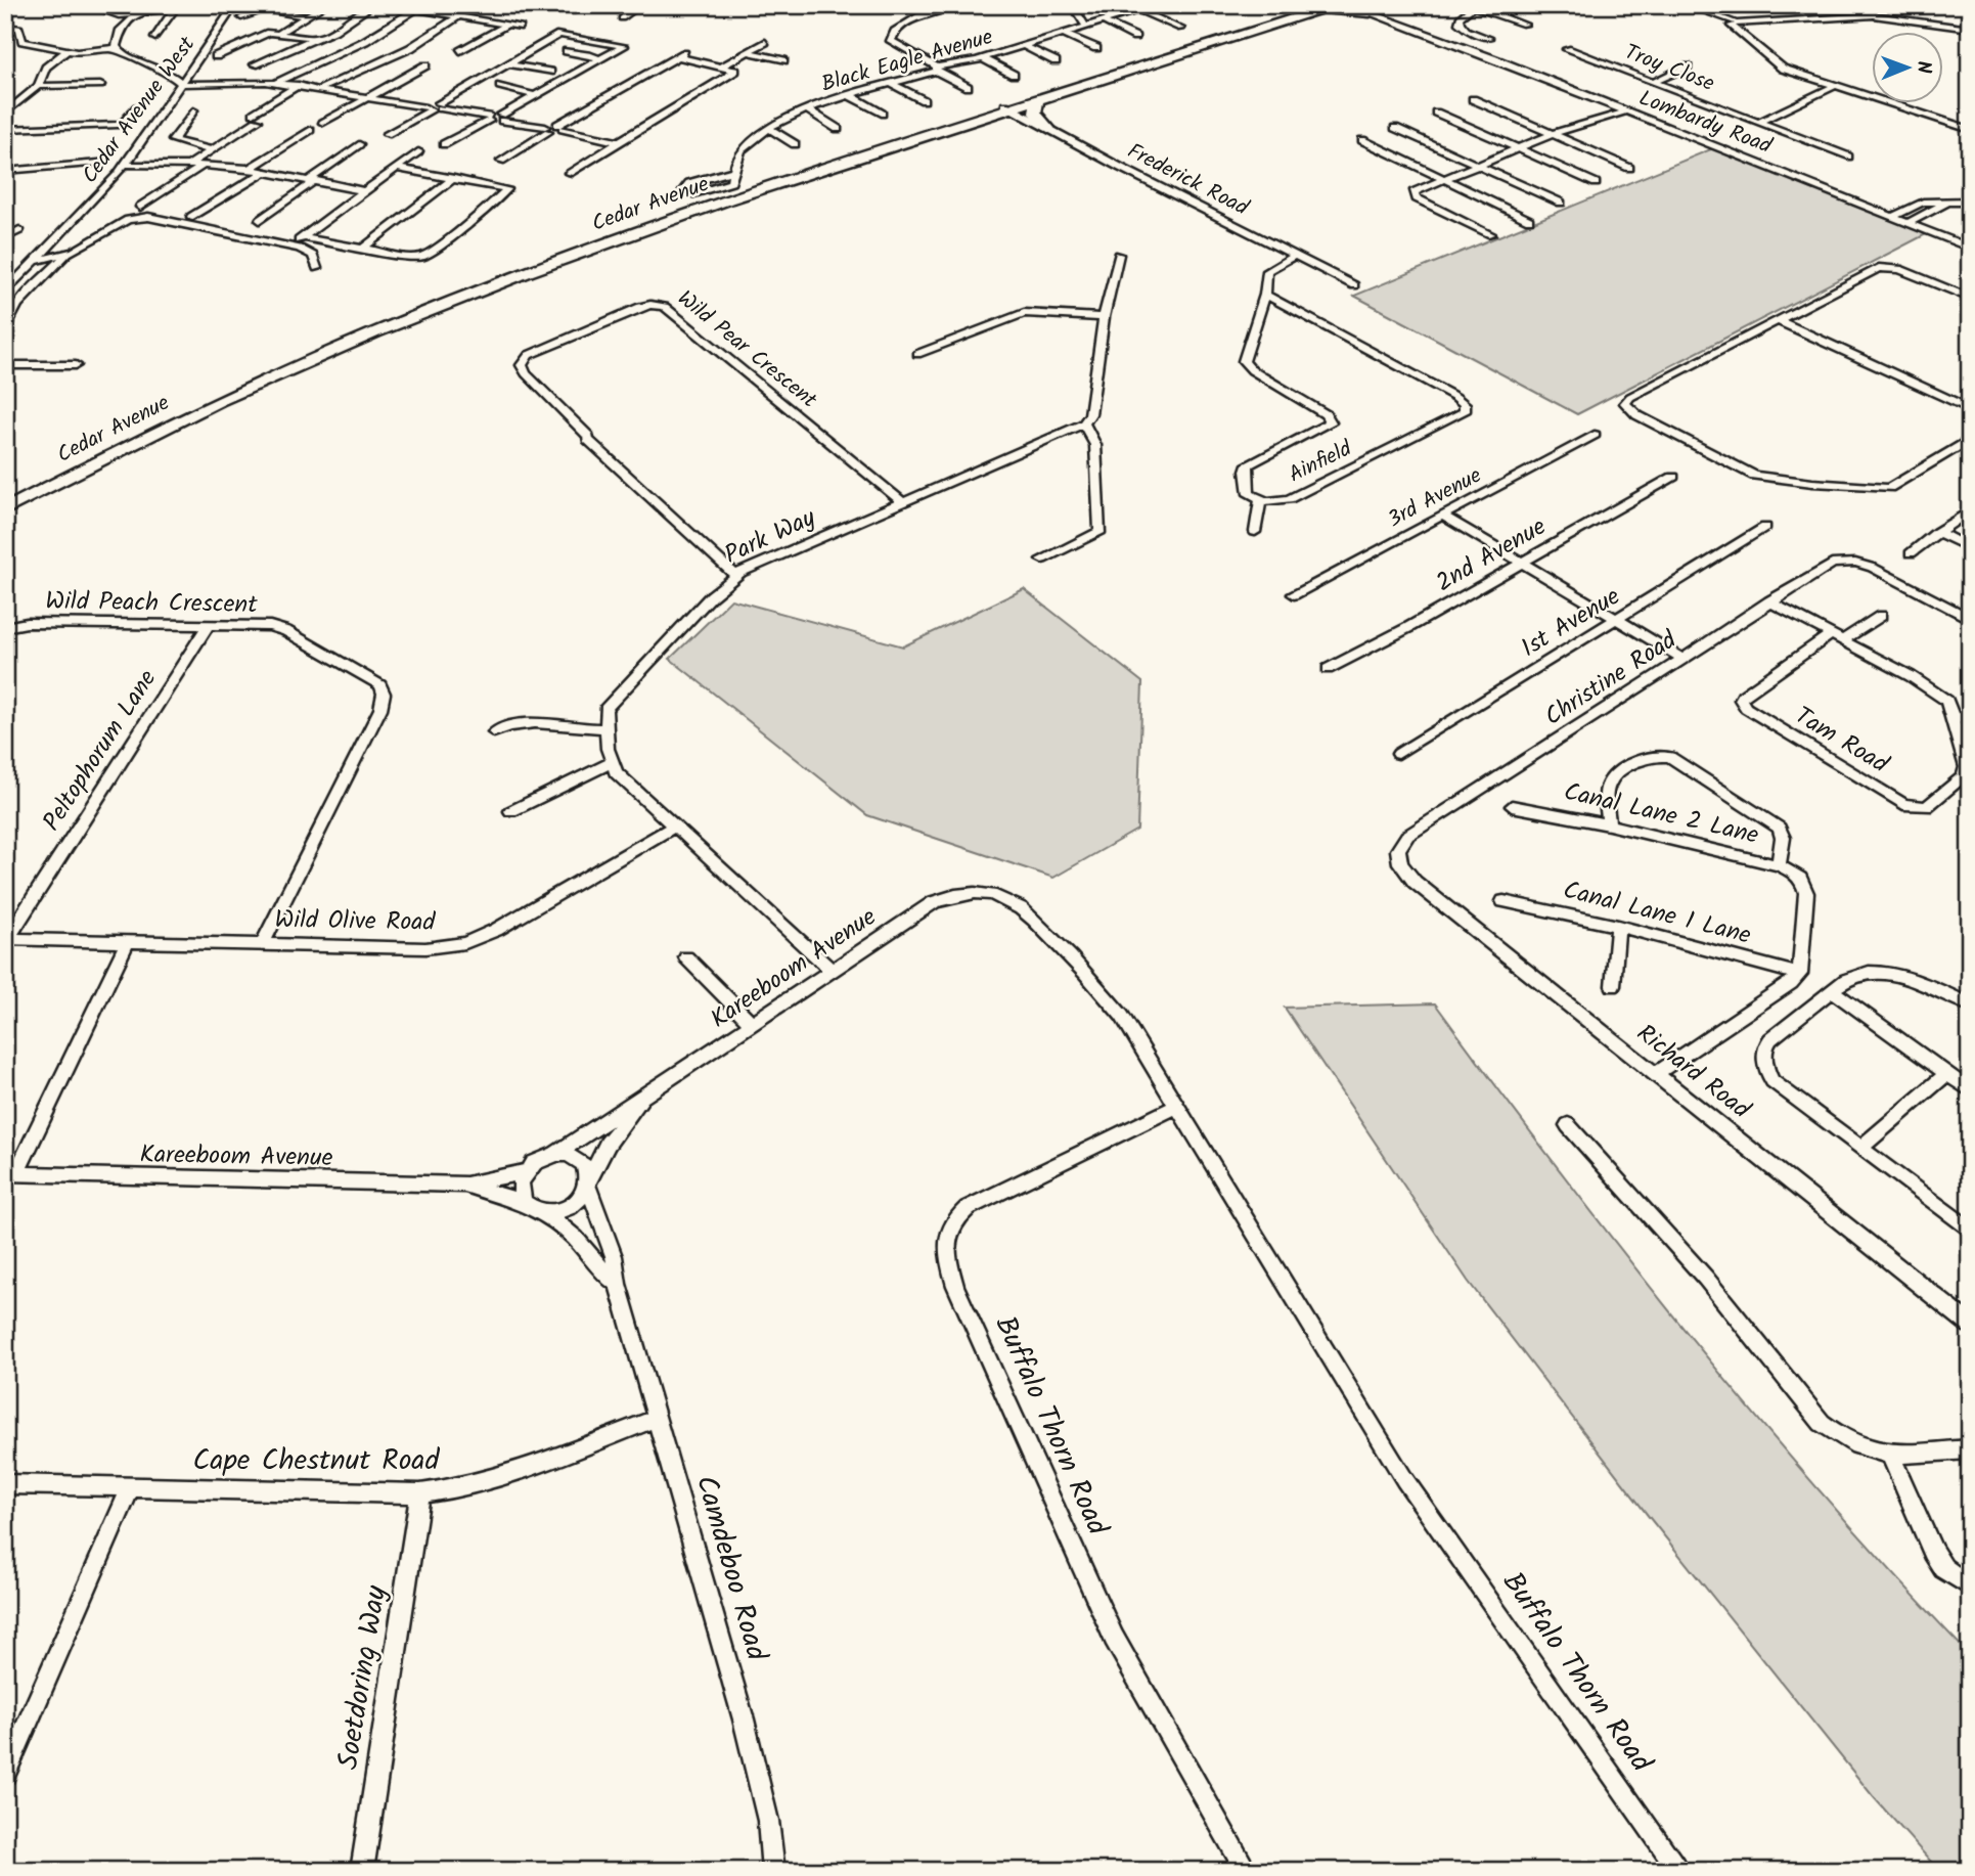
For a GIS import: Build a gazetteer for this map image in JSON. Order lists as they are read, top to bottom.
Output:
{
  "streets": {
    "main road": ["Cedar Avenue"],
    "street": [
      "Black Eagle Avenue",
      "Troy Close",
      "Cedar Avenue West",
      "Lombardy Road",
      "Frederick Road",
      "Wild Pear Crescent",
      "Ainfield",
      "3rd Avenue",
      "Park Way",
      "2nd Avenue",
      "Wild Peach Crescent",
      "1st Avenue",
      "Christine Road",
      "Tam Road",
      "Peltophorum Lane",
      "Canal Lane 2 Lane",
      "Canal Lane 1 Lane",
      "Wild Olive Road",
      "Kareeboom Avenue",
      "Richard Road",
      "Buffalo Thorn Road",
      "Cape Chestnut Road",
      "Camdeboo Road",
      "Soetdoring Way"
    ]
  },
  "crossings": [
    ["Frederick Road", "Cedar Avenue"],
    ["Frederick Road", "Ainfield"],
    ["Wild Pear Crescent", "Park Way"],
    ["Wild Peach Crescent", "Peltophorum Lane"],
    ["Wild Peach Crescent", "Wild Olive Road"],
    ["Christine Road", "Tam Road"],
    ["Christine Road", "Richard Road"],
    ["Peltophorum Lane", "Wild Olive Road"],
    ["Canal Lane 2 Lane", "Canal Lane 1 Lane"],
    ["Kareeboom Avenue", "Buffalo Thorn Road"],
    ["Kareeboom Avenue", "Camdeboo Road"],
    ["Cape Chestnut Road", "Camdeboo Road"],
    ["Cape Chestnut Road", "Soetdoring Way"]
  ],
  "north": "right"
}
